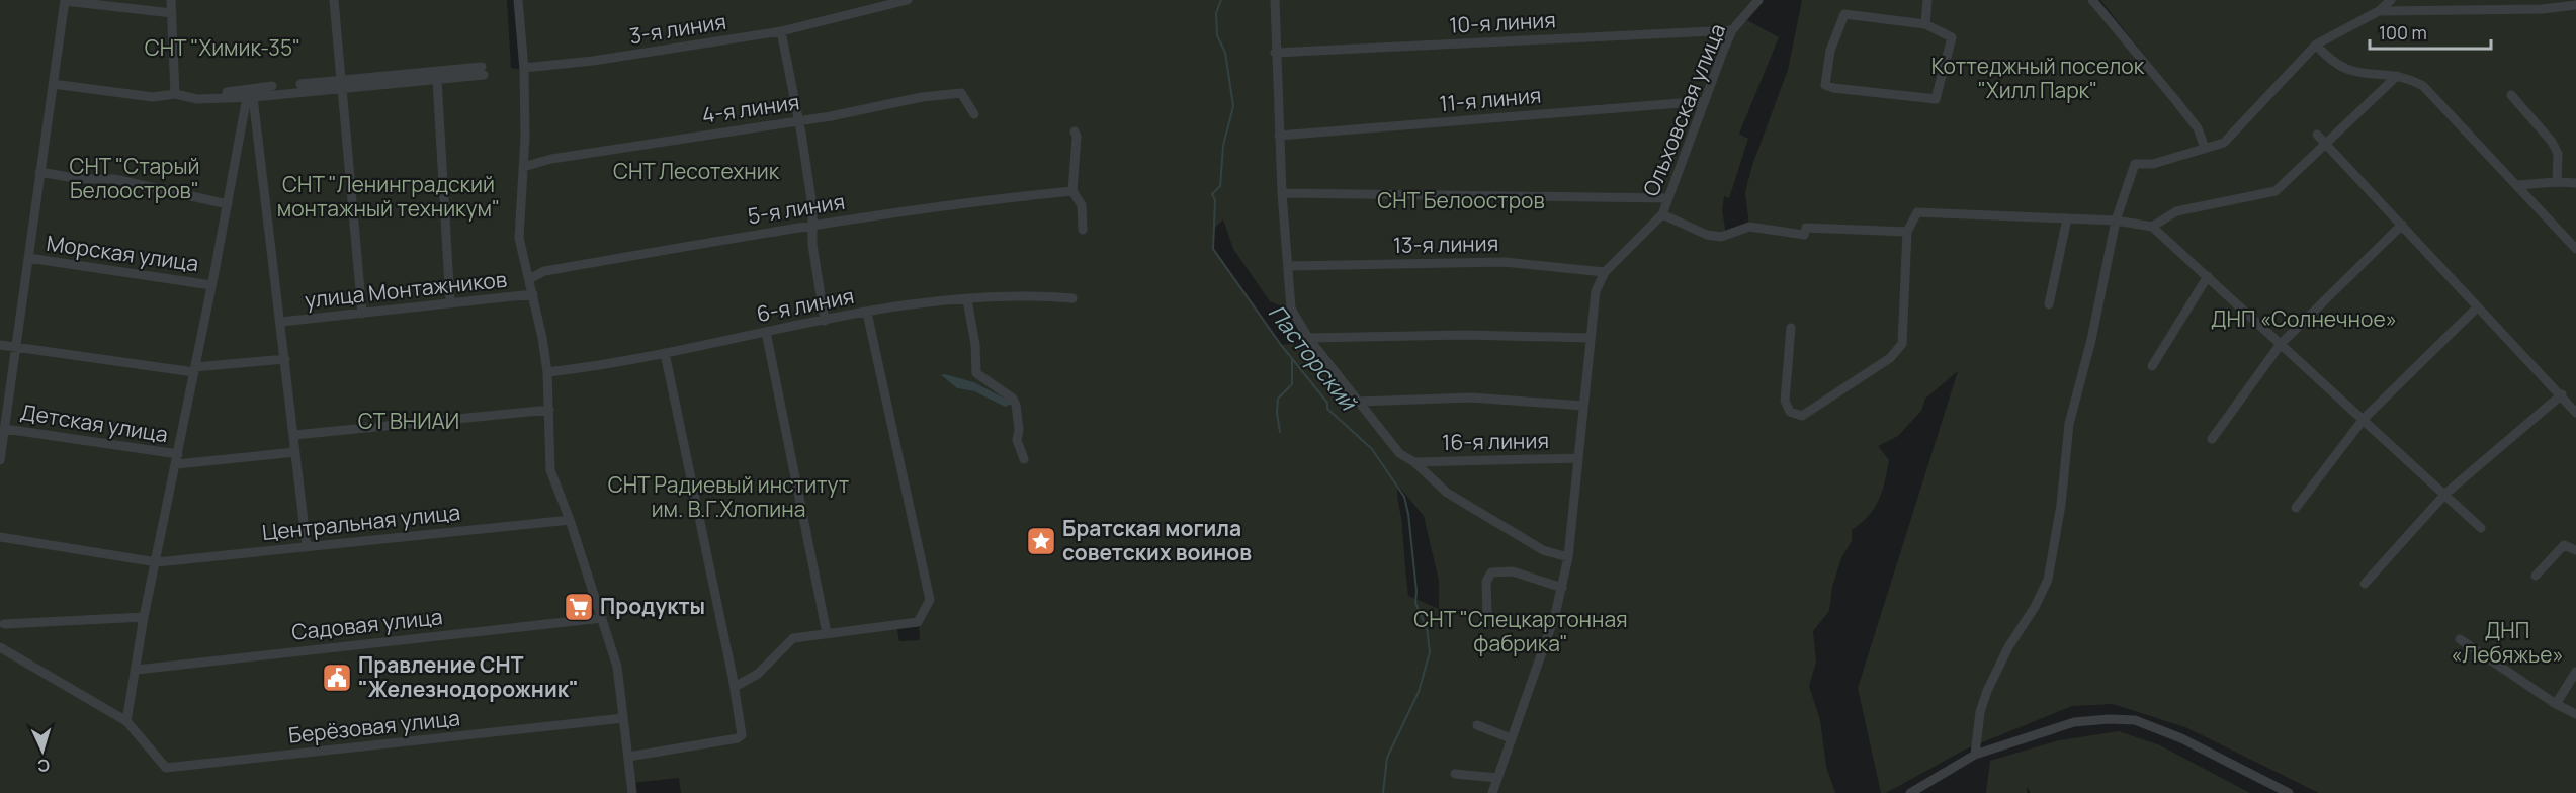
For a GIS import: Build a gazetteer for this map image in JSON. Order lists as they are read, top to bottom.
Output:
{
  "streets": {
    "street": [
      "10-я линия",
      "3-я линия",
      "11-я линия",
      "4-я линия",
      "Ольховская улица",
      "5-я линия",
      "13-я линия",
      "Морская улица",
      "улица Монтажников",
      "6-я линия",
      "Детская улица",
      "16-я линия",
      "Центральная улица",
      "Садовая улица",
      "Берёзовая улица"
    ]
  },
  "crossings": [
    ["10-я линия", "Ольховская улица"],
    ["11-я линия", "Ольховская улица"]
  ],
  "water": ["Пасторский"],
  "parks": [
    "СНТ \"Химик-35\"",
    "Коттеджный поселок \"Хилл Парк\"",
    "СНТ \"Старый Белоостров\"",
    "СНТ Лесотехник",
    "СНТ \"Ленинградский монтажный техникум\"",
    "СНТ Белоостров",
    "ДНП «Солнечное»",
    "СТ ВНИАИ",
    "СНТ Радиевый институт им. В.Г.Хлопина",
    "СНТ \"Спецкартонная фабрика\"",
    "ДНП «Лебяжье»"
  ],
  "places": {
    "place": ["Братская могила советских воинов"],
    "supermarket": ["Продукты"],
    "public building": ["Правление СНТ \"Железнодорожник\""]
  },
  "scale_bar": "100 m",
  "north": "bottom"
}
